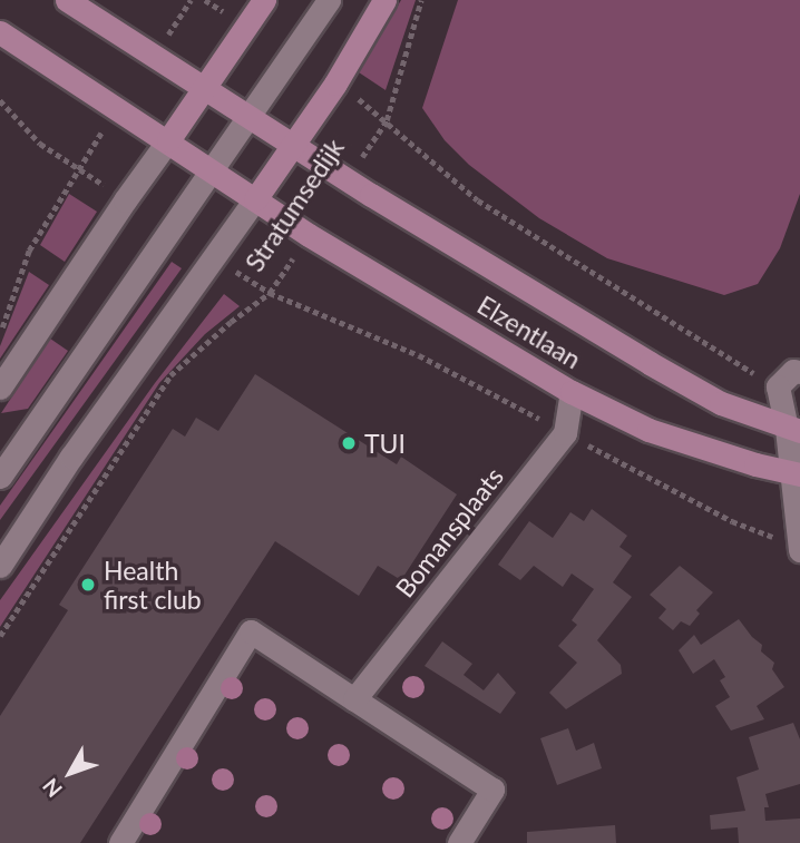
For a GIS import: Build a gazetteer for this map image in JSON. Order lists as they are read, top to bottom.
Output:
{
  "streets": {
    "main road": ["Stratumsedijk", "Elzentlaan"],
    "street": ["Bomansplaats"]
  },
  "crossings": [
    ["Stratumsedijk", "Elzentlaan"],
    ["Elzentlaan", "Bomansplaats"]
  ],
  "places": ["TUI", "Health first club"],
  "north": "bottom left"
}
